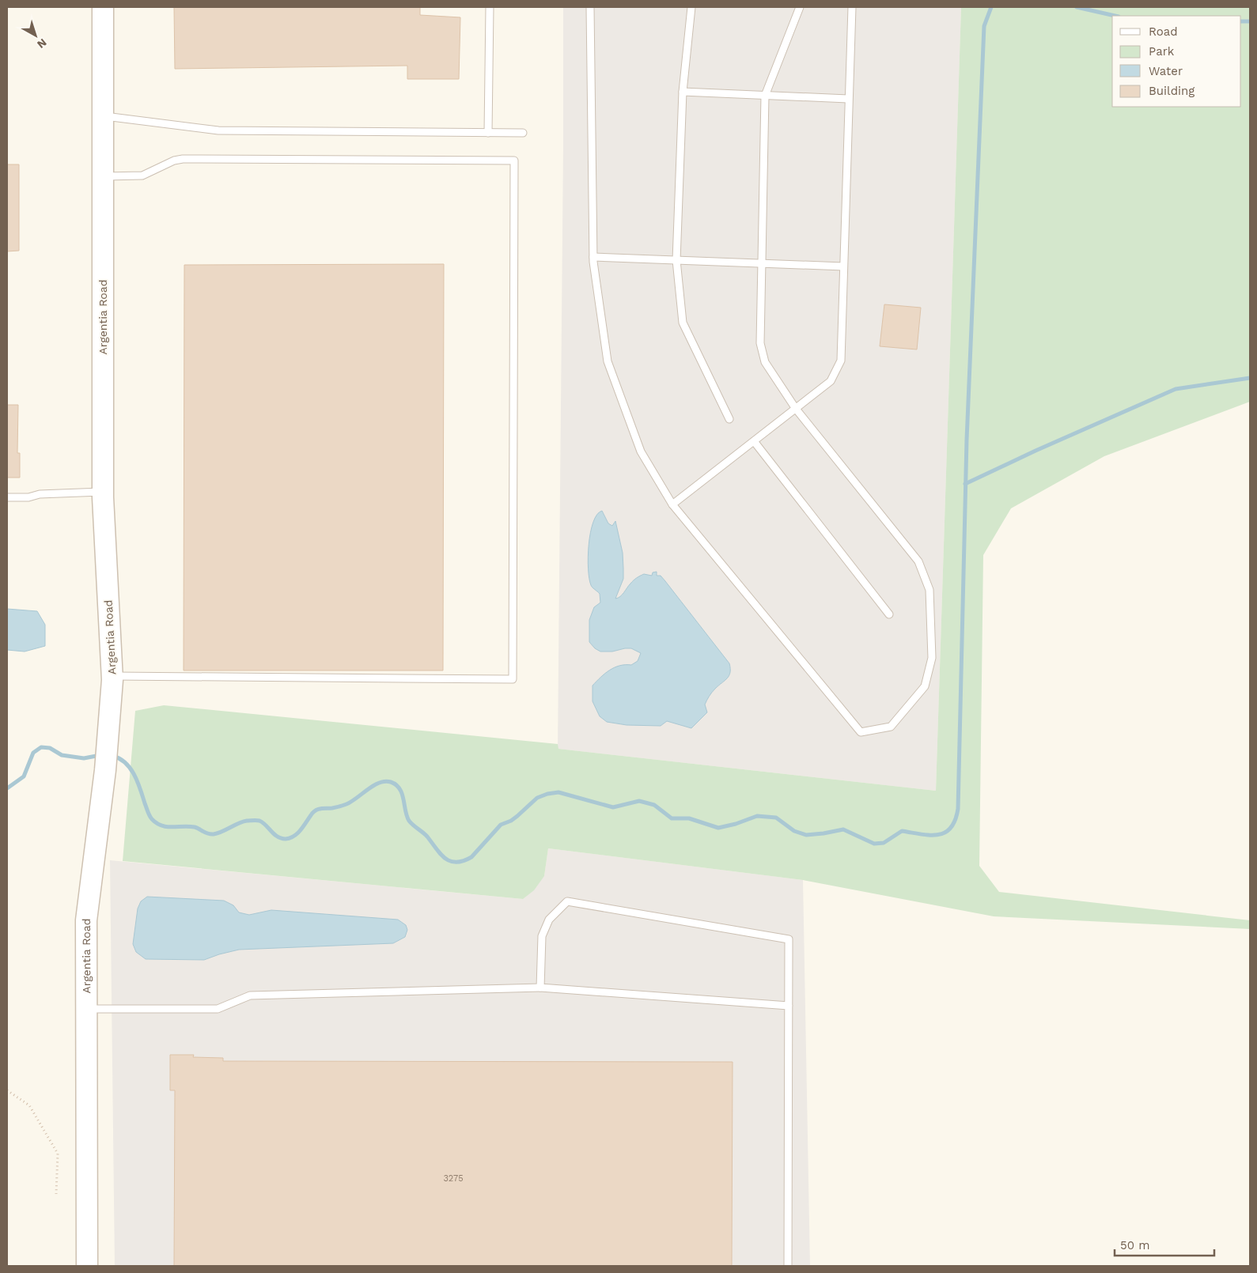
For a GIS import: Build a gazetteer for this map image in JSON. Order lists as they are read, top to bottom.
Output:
{
  "streets": {
    "street": ["Argentia Road"]
  },
  "house_numbers": ["3275"],
  "legend": [
    "Road",
    "Park",
    "Water",
    "Building"
  ],
  "scale_bar": "50 m",
  "north": "bottom right"
}
